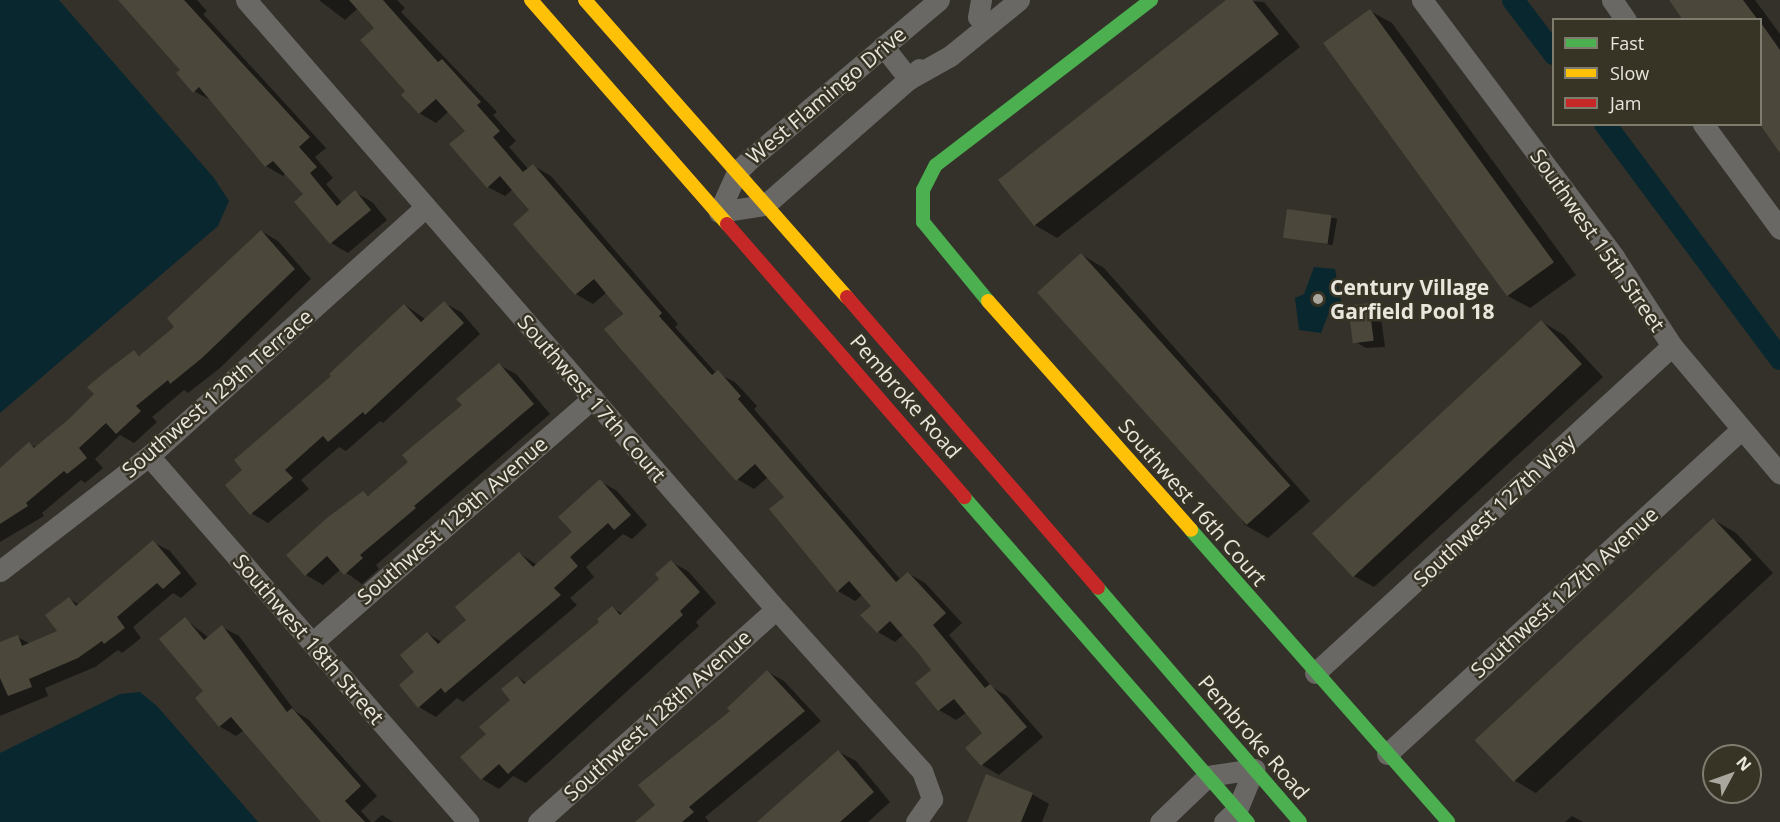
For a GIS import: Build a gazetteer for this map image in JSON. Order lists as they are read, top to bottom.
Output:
{
  "streets": {
    "main road": ["Pembroke Road", "Southwest 16th Court"],
    "street": [
      "West Flamingo Drive",
      "Southwest 15th Street",
      "Southwest 129th Terrace",
      "Southwest 17th Court",
      "Southwest 127th Way",
      "Southwest 129th Avenue",
      "Southwest 127th Avenue",
      "Southwest 18th Street",
      "Southwest 128th Avenue"
    ]
  },
  "crossings": [
    ["West Flamingo Drive", "Pembroke Road"],
    ["Southwest 15th Street", "Southwest 127th Way"],
    ["Southwest 15th Street", "Southwest 127th Avenue"],
    ["Southwest 129th Terrace", "Southwest 17th Court"],
    ["Southwest 129th Terrace", "Southwest 18th Street"],
    ["Southwest 17th Court", "Southwest 129th Avenue"],
    ["Southwest 17th Court", "Southwest 128th Avenue"],
    ["Southwest 16th Court", "Southwest 127th Way"],
    ["Southwest 16th Court", "Southwest 127th Avenue"],
    ["Southwest 129th Avenue", "Southwest 18th Street"]
  ],
  "places": ["Century Village Garfield Pool 18"],
  "legend": ["Fast", "Slow", "Jam"],
  "north": "top right"
}
